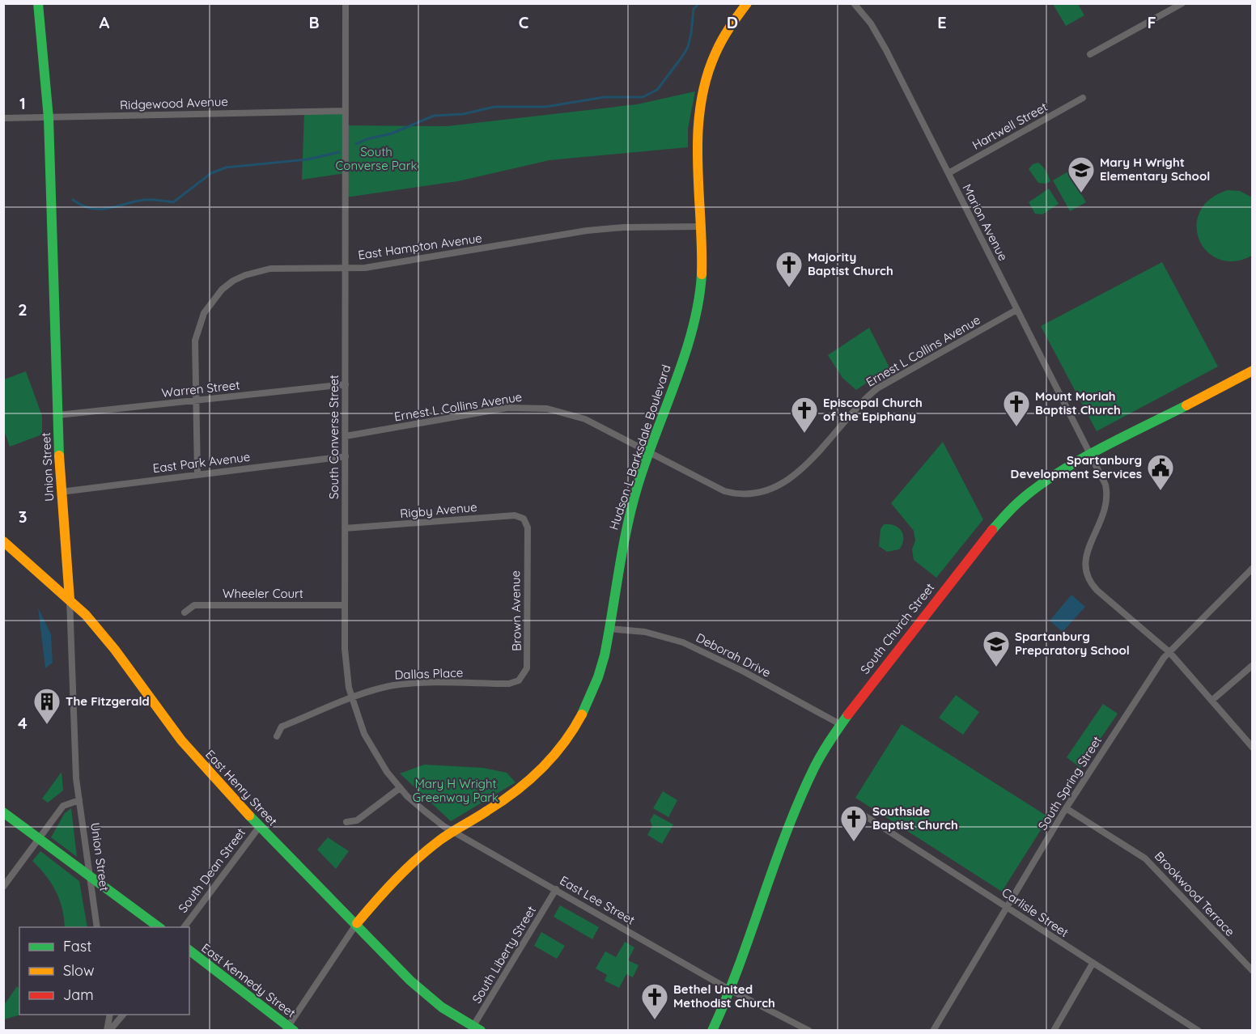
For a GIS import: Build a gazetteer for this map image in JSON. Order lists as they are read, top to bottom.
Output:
{
  "streets": {
    "main road": [
      "Hudson L Barksdale Boulevard",
      "Union Street",
      "South Church Street",
      "East Henry Street",
      "East Kennedy Street"
    ],
    "street": [
      "Ridgewood Avenue",
      "Hartwell Street",
      "Marion Avenue",
      "East Hampton Avenue",
      "Ernest L Collins Avenue",
      "Warren Street",
      "South Converse Street",
      "East Park Avenue",
      "Rigby Avenue",
      "Wheeler Court",
      "Brown Avenue",
      "Deborah Drive",
      "Dallas Place",
      "South Spring Street",
      "South Dean Street",
      "Brookwood Terrace",
      "East Lee Street",
      "Carlisle Street",
      "South Liberty Street"
    ]
  },
  "crossings": [
    ["Ridgewood Avenue", "South Converse Street"],
    ["Ridgewood Avenue", "Union Street"],
    ["Hartwell Street", "Marion Avenue"],
    ["Marion Avenue", "Ernest L Collins Avenue"],
    ["Marion Avenue", "South Church Street"],
    ["Marion Avenue", "South Spring Street"],
    ["East Hampton Avenue", "Warren Street"],
    ["East Hampton Avenue", "South Converse Street"],
    ["East Hampton Avenue", "Hudson L Barksdale Boulevard"],
    ["East Hampton Avenue", "East Park Avenue"],
    ["Ernest L Collins Avenue", "South Converse Street"],
    ["Ernest L Collins Avenue", "Hudson L Barksdale Boulevard"],
    ["Warren Street", "South Converse Street"],
    ["Warren Street", "Union Street"],
    ["South Converse Street", "Hudson L Barksdale Boulevard"],
    ["South Converse Street", "East Park Avenue"],
    ["South Converse Street", "Rigby Avenue"],
    ["South Converse Street", "Wheeler Court"],
    ["South Converse Street", "Dallas Place"],
    ["South Converse Street", "East Lee Street"],
    ["Hudson L Barksdale Boulevard", "Deborah Drive"],
    ["Hudson L Barksdale Boulevard", "East Henry Street"],
    ["Hudson L Barksdale Boulevard", "East Lee Street"],
    ["East Park Avenue", "Union Street"],
    ["Union Street", "East Henry Street"],
    ["Rigby Avenue", "Brown Avenue"],
    ["Brown Avenue", "Dallas Place"],
    ["South Church Street", "Deborah Drive"],
    ["South Church Street", "East Lee Street"],
    ["South Spring Street", "Brookwood Terrace"],
    ["South Spring Street", "Carlisle Street"],
    ["East Henry Street", "South Dean Street"],
    ["East Henry Street", "South Liberty Street"],
    ["East Lee Street", "South Liberty Street"]
  ],
  "parks": ["South Converse Park", "Mary H Wright Greenway Park"],
  "places": {
    "school or university": ["Mary H Wright Elementary School", "Spartanburg Preparatory School"],
    "church": [
      "Majority Baptist Church",
      "Mount Moriah Baptist Church",
      "Episcopal Church of the Epiphany",
      "Southside Baptist Church",
      "Bethel United Methodist Church"
    ],
    "public building": ["Spartanburg Development Services"],
    "building": ["The Fitzgerald"]
  },
  "legend": ["Fast", "Slow", "Jam"],
  "grid": {
    "columns": [
      "A",
      "B",
      "C",
      "D",
      "E",
      "F"
    ],
    "rows": [
      "1",
      "2",
      "3",
      "4"
    ]
  }
}
